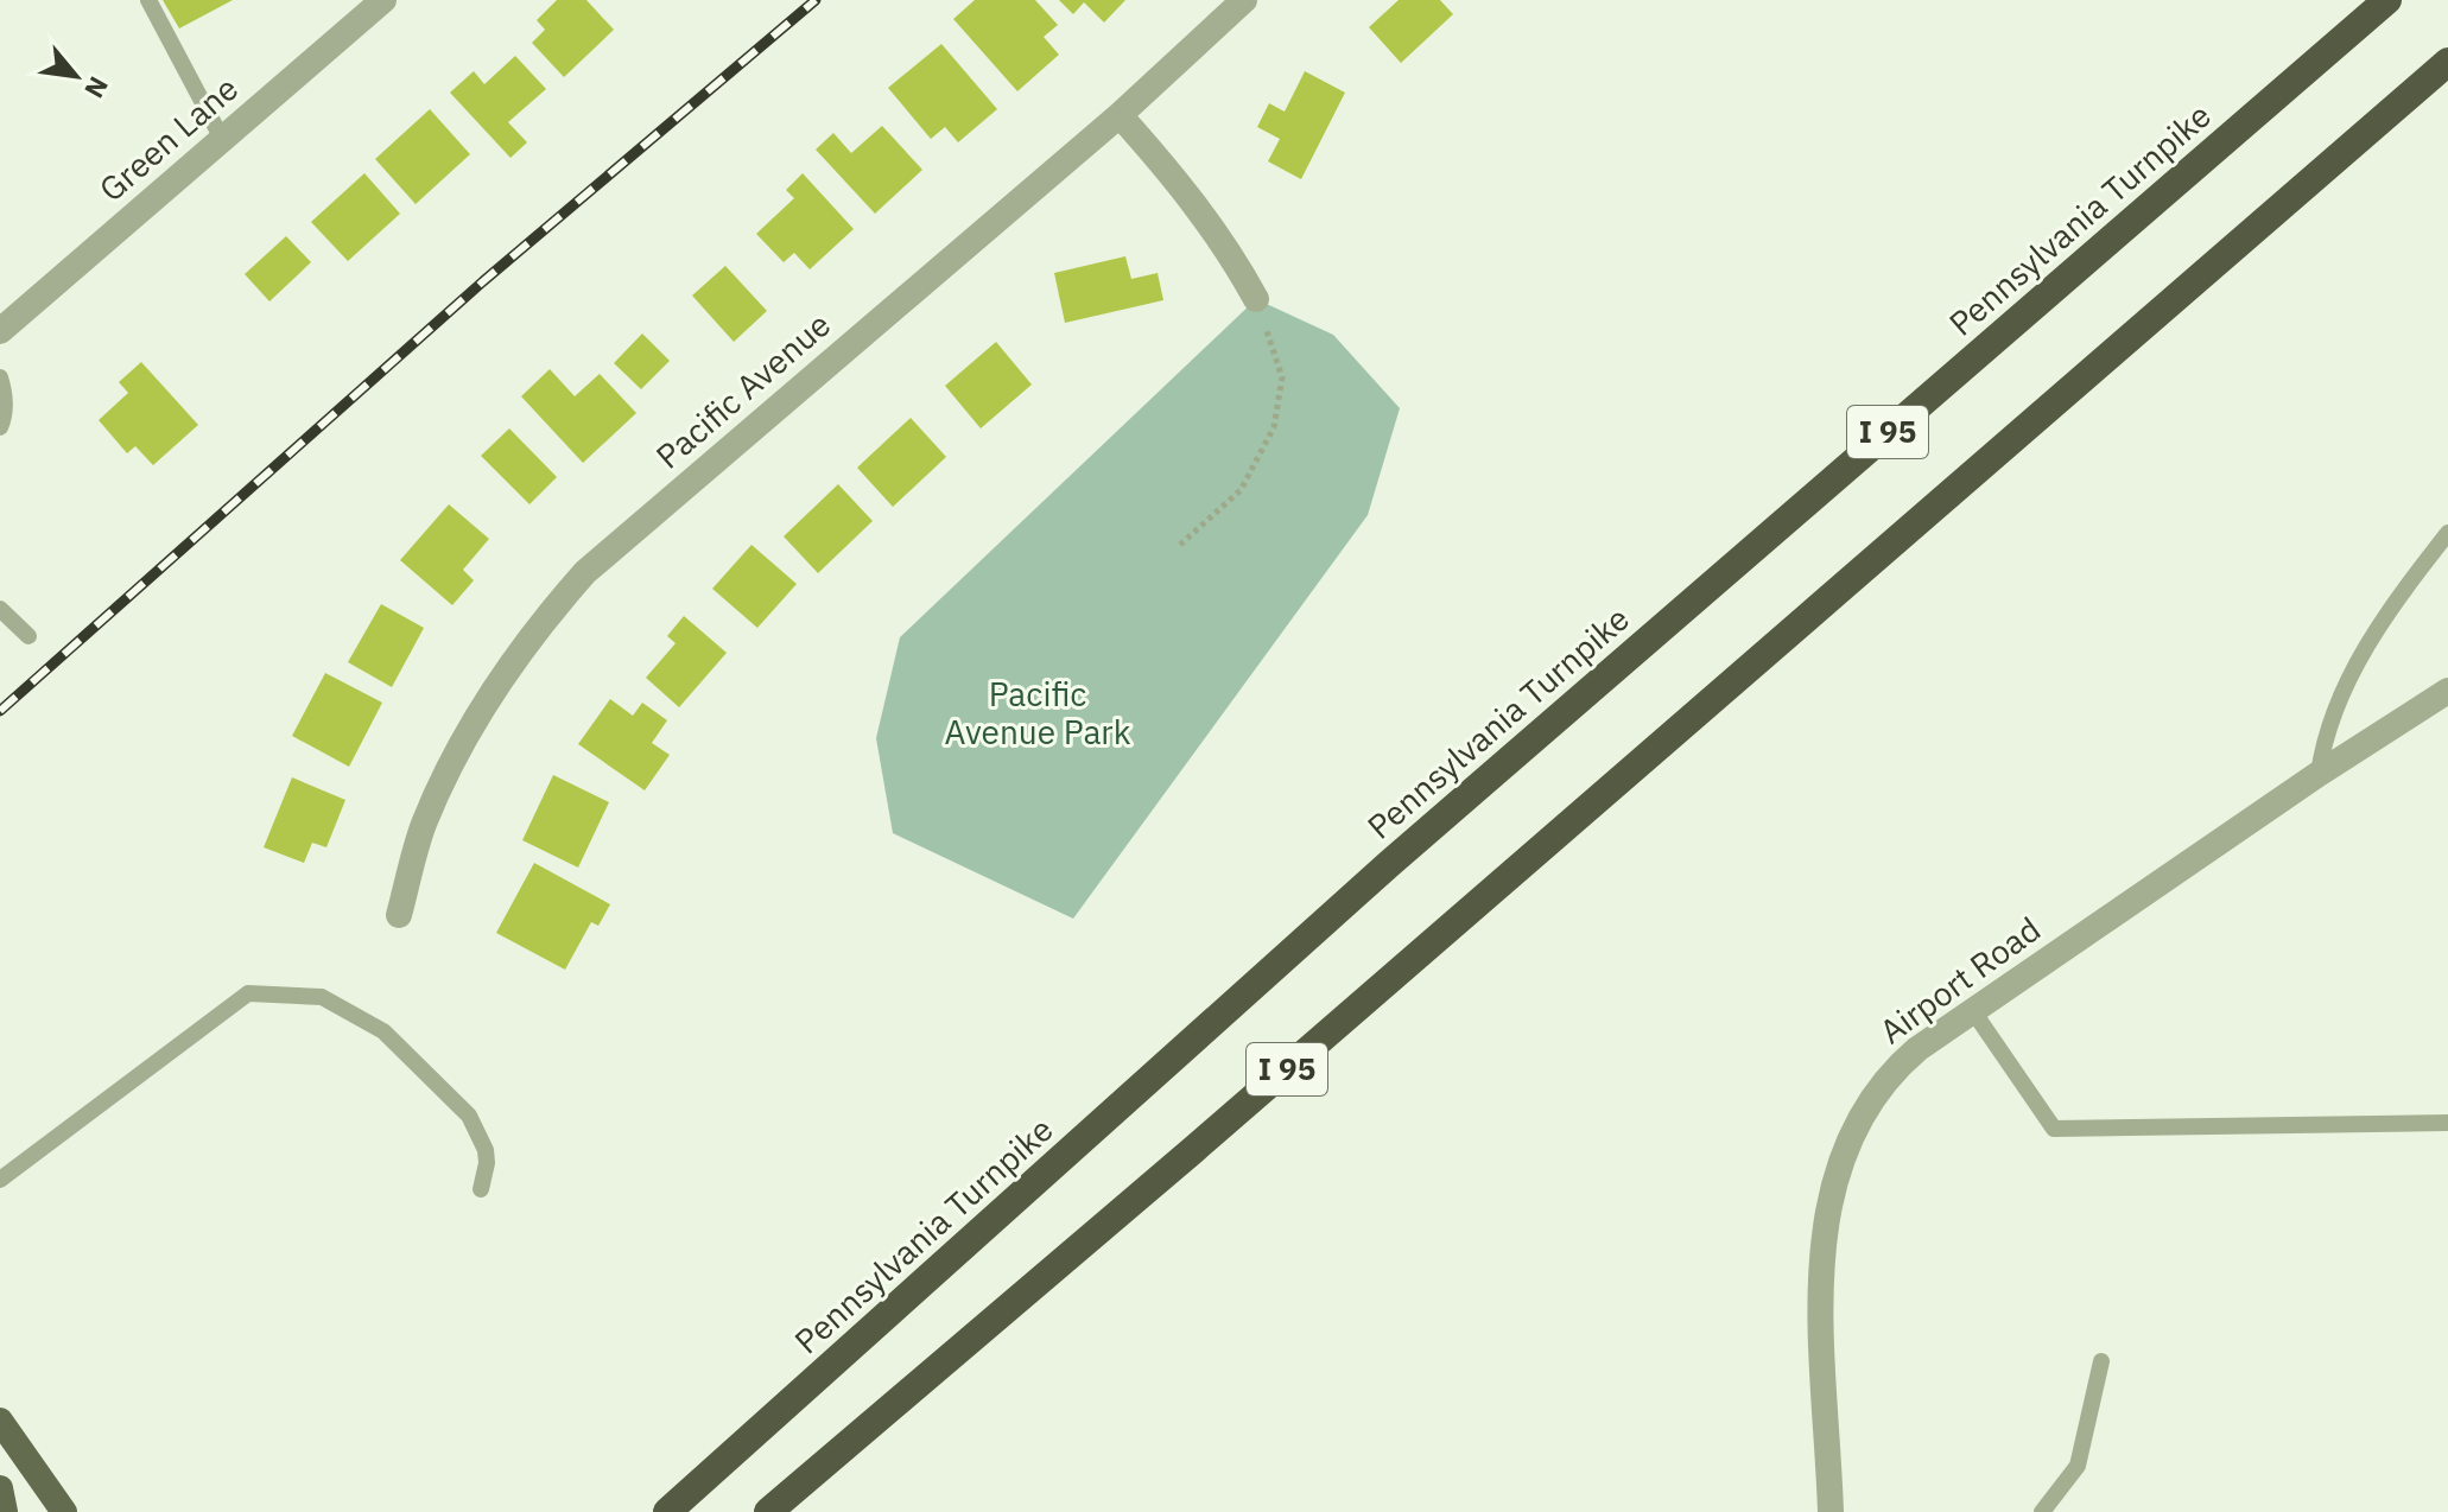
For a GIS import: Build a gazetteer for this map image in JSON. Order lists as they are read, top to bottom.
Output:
{
  "streets": {
    "highway": ["Pennsylvania Turnpike", "I 95"],
    "street": ["Green Lane", "Pacific Avenue", "Airport Road"]
  },
  "parks": ["Pacific Avenue Park"],
  "north": "bottom right"
}
